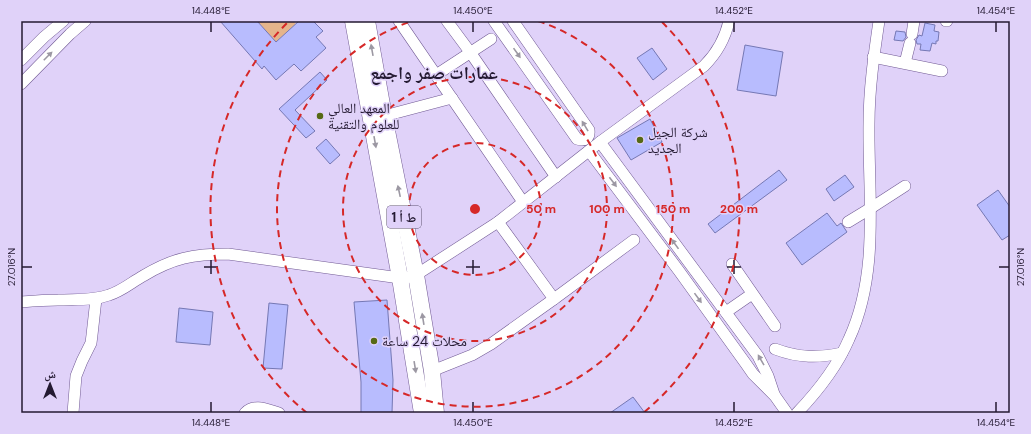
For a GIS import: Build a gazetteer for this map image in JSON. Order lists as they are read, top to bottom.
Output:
{
  "streets": {
    "highway": ["ط أ 1"]
  },
  "districts": ["عمارات صفر واجمع"],
  "places": ["المعهد العالي للعلوم والتقنية", "شركة الجيل الجديد", "محلات 24 ساعة"],
  "north": "top",
  "coordinates": [
    "14.448°E",
    "14.450°E",
    "14.452°E",
    "14.454°E",
    "27.016°N"
  ],
  "rings": [
    "50 m",
    "100 m",
    "150 m",
    "200 m"
  ]
}
